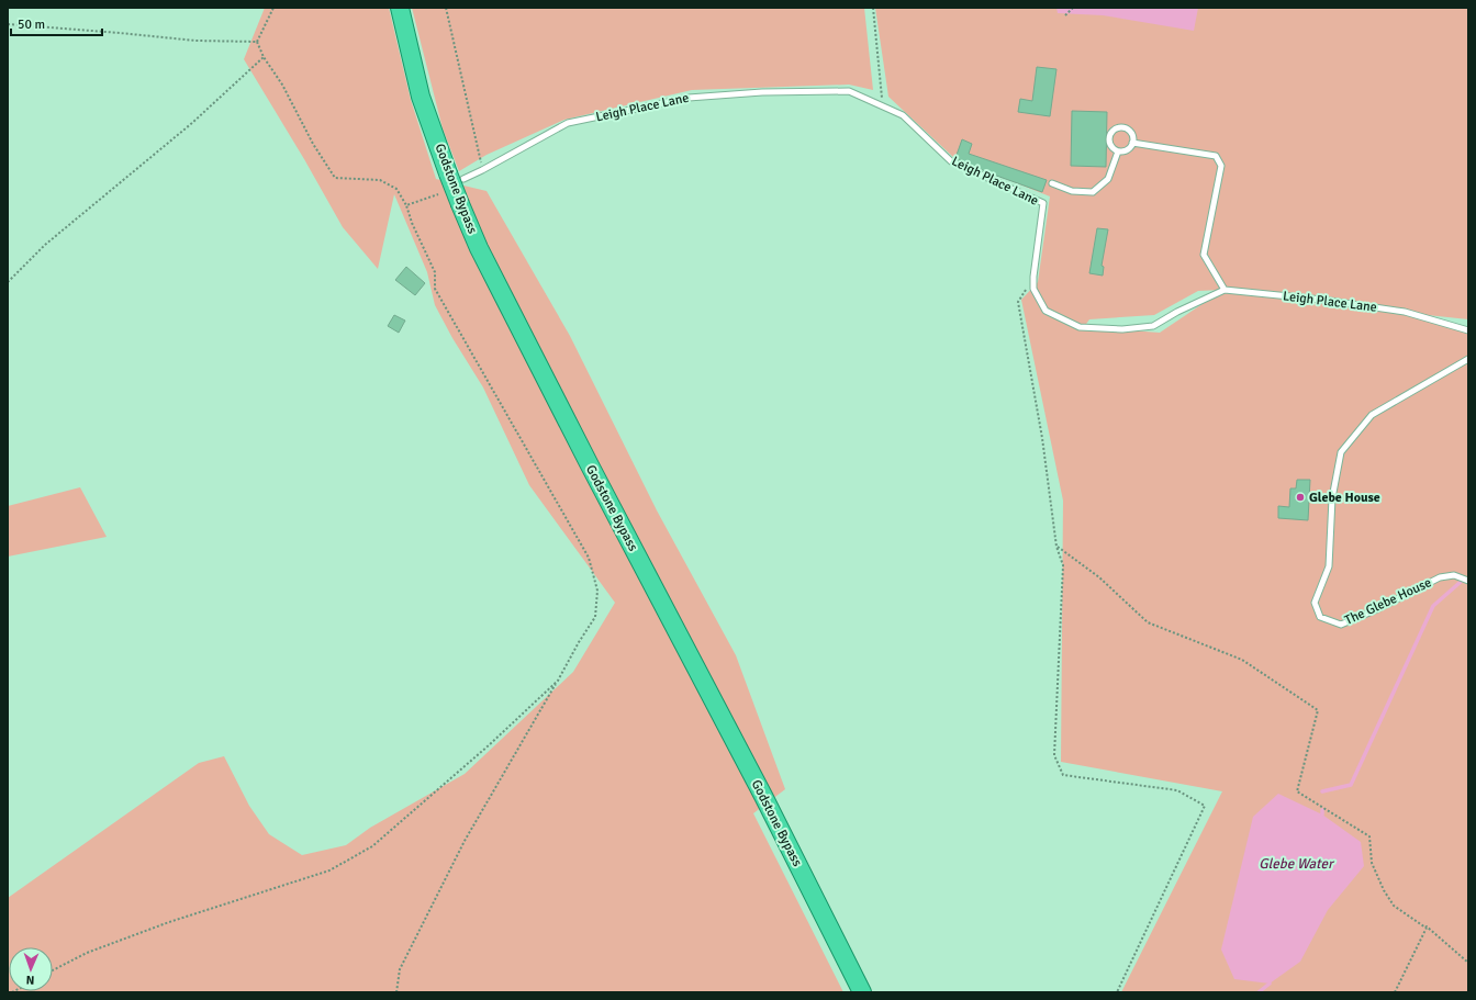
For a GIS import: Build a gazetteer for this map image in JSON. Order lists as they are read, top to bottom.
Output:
{
  "streets": {
    "highway": ["Godstone Bypass"],
    "lane": ["Leigh Place Lane", "The Glebe House"]
  },
  "crossings": [
    ["Leigh Place Lane", "Godstone Bypass"]
  ],
  "water": ["Glebe Water"],
  "places": ["Glebe House"],
  "scale_bar": "50 m",
  "north": "bottom"
}
